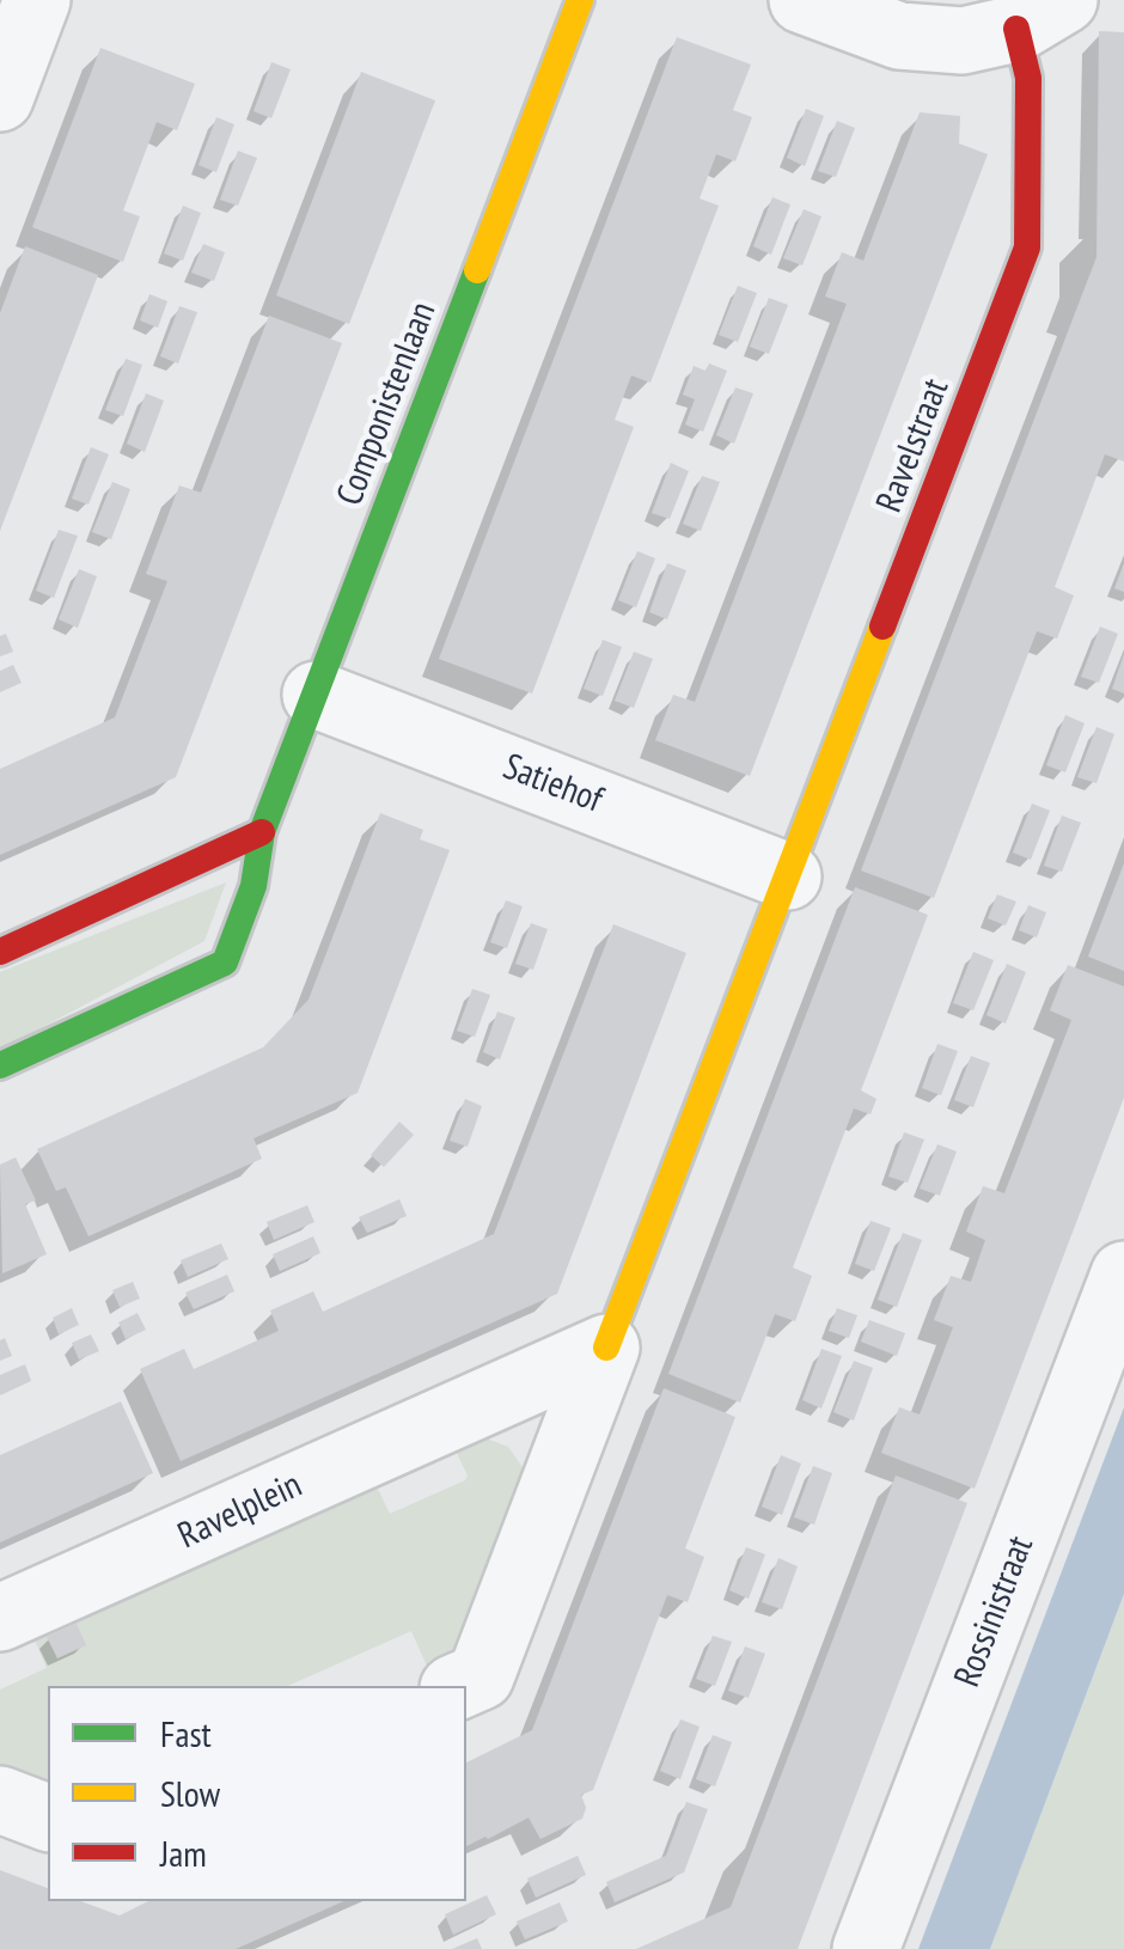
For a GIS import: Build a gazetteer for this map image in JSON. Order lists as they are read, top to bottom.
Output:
{
  "streets": {
    "street": [
      "Componistenlaan",
      "Ravelstraat",
      "Satiehof",
      "Ravelplein",
      "Rossinistraat"
    ]
  },
  "crossings": [
    ["Componistenlaan", "Satiehof"],
    ["Ravelstraat", "Satiehof"]
  ],
  "legend": ["Fast", "Slow", "Jam"]
}
